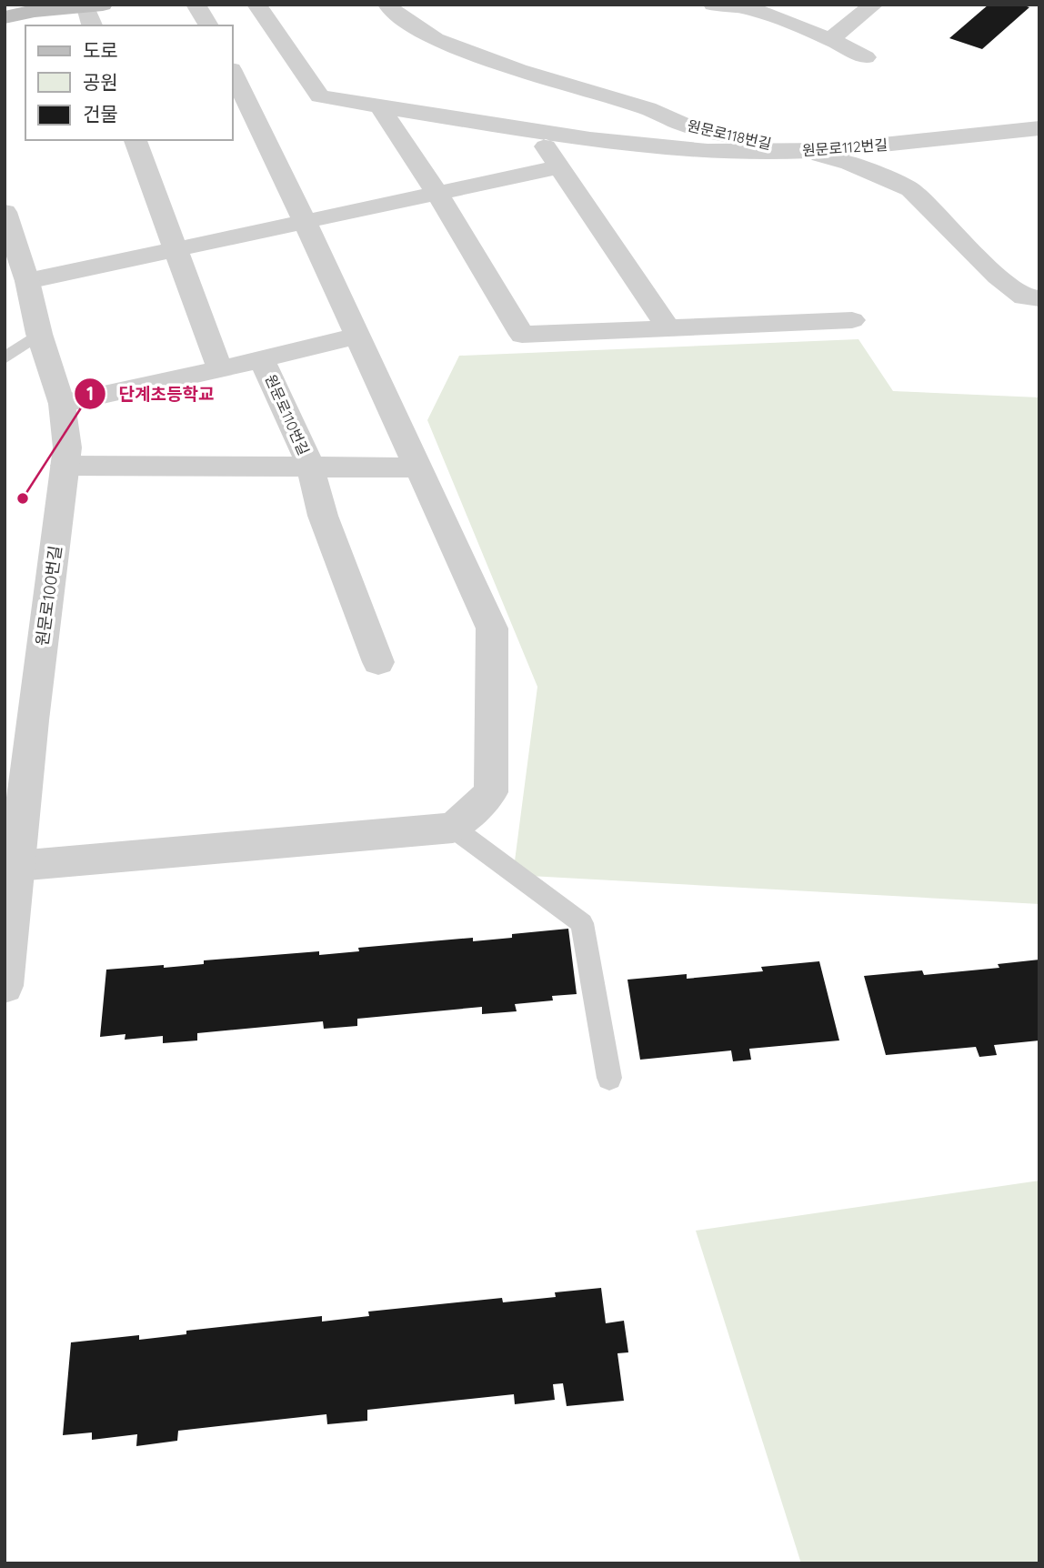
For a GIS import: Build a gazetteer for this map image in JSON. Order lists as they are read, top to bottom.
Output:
{
  "streets": {
    "street": [
      "원문로118번길",
      "원문로112번길",
      "원문로110번길",
      "원문로100번길"
    ]
  },
  "crossings": [
    ["원문로118번길", "원문로112번길"]
  ],
  "places": ["단계초등학교"],
  "legend": ["도로", "공원", "건물"]
}
